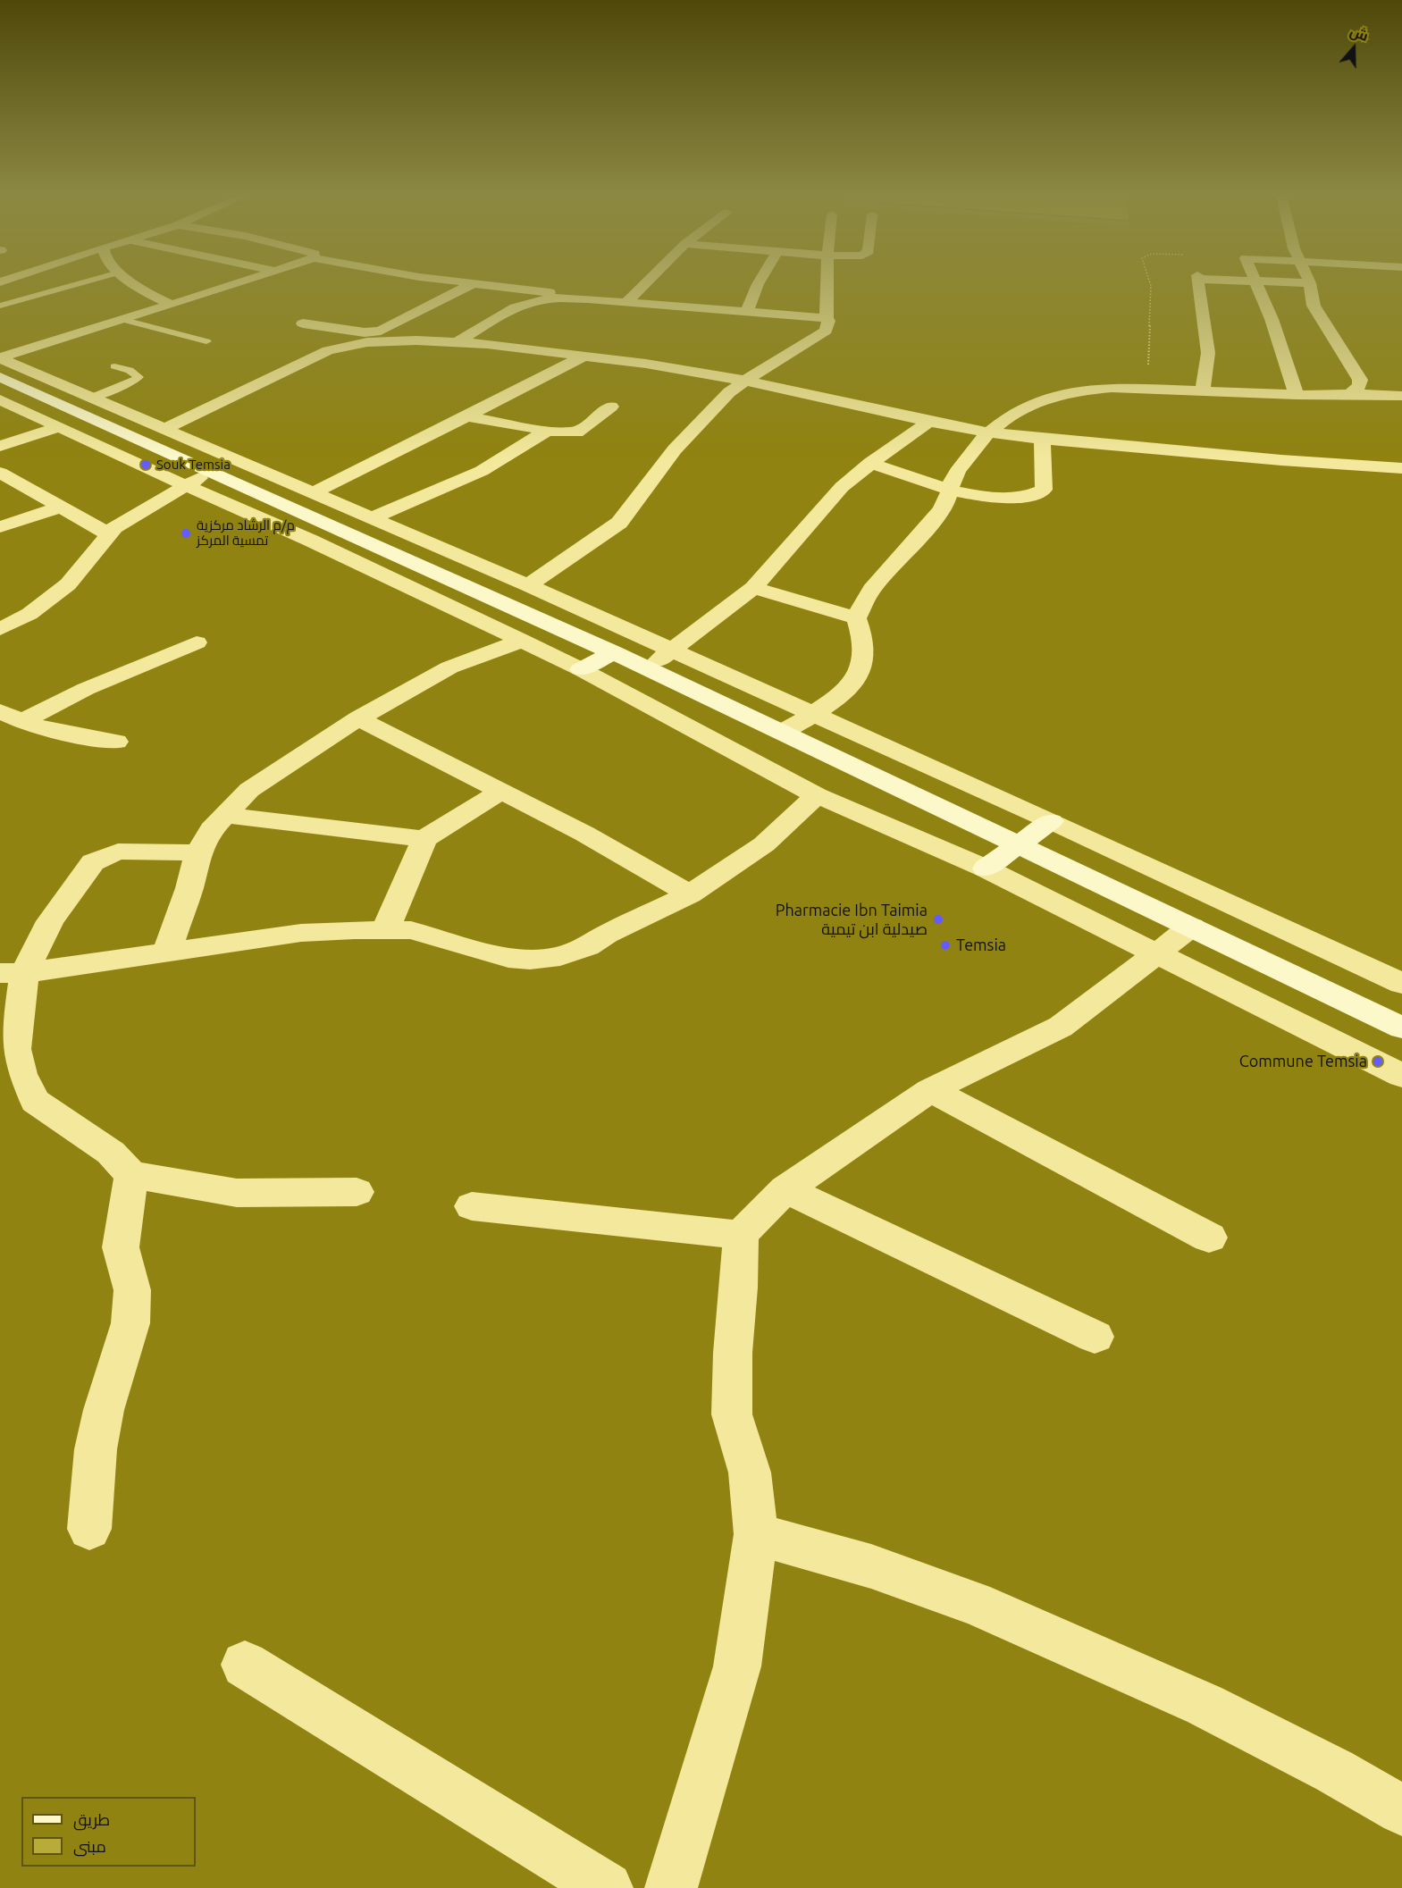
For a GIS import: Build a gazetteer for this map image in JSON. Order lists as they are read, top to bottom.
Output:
{
  "places": [
    "Souk Temsia",
    "م/م الرشاد مركزية تمسية المركز",
    "Pharmacie Ibn Taimia صيدلية ابن تيمية",
    "Temsia",
    "Commune Temsia"
  ],
  "legend": ["طريق", "مبنى"],
  "north": "top"
}
